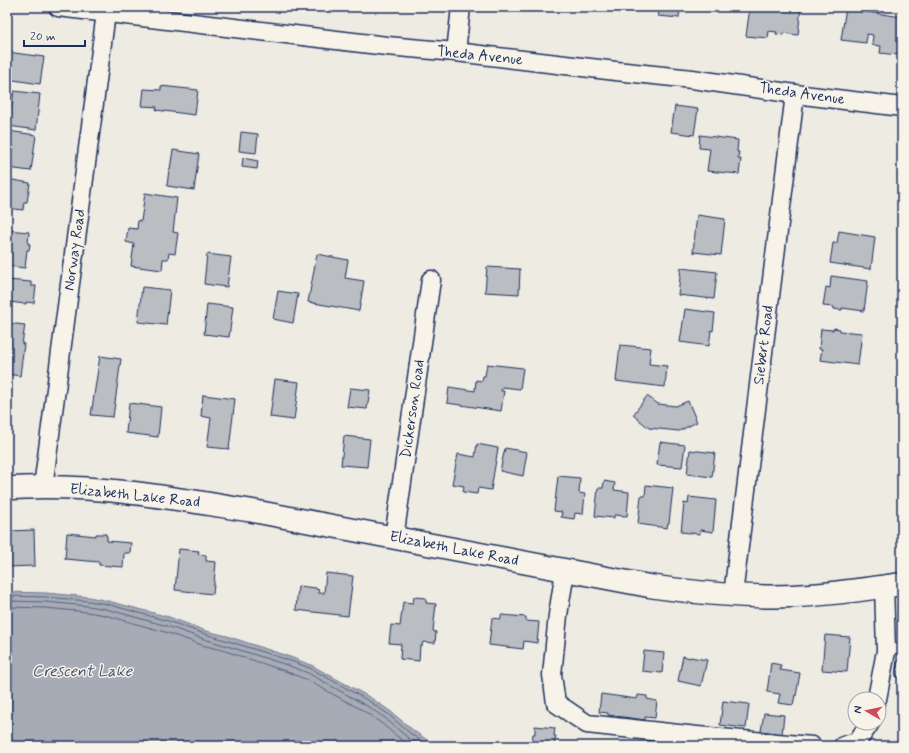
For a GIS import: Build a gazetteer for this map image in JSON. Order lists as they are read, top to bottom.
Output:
{
  "streets": {
    "street": [
      "Theda Avenue",
      "Norway Road",
      "Siebert Road",
      "Dickerson Road",
      "Elizabeth Lake Road"
    ]
  },
  "crossings": [
    ["Theda Avenue", "Norway Road"],
    ["Theda Avenue", "Siebert Road"],
    ["Norway Road", "Elizabeth Lake Road"],
    ["Siebert Road", "Elizabeth Lake Road"],
    ["Dickerson Road", "Elizabeth Lake Road"]
  ],
  "water": ["Crescent Lake"],
  "scale_bar": "20 m",
  "north": "left"
}
